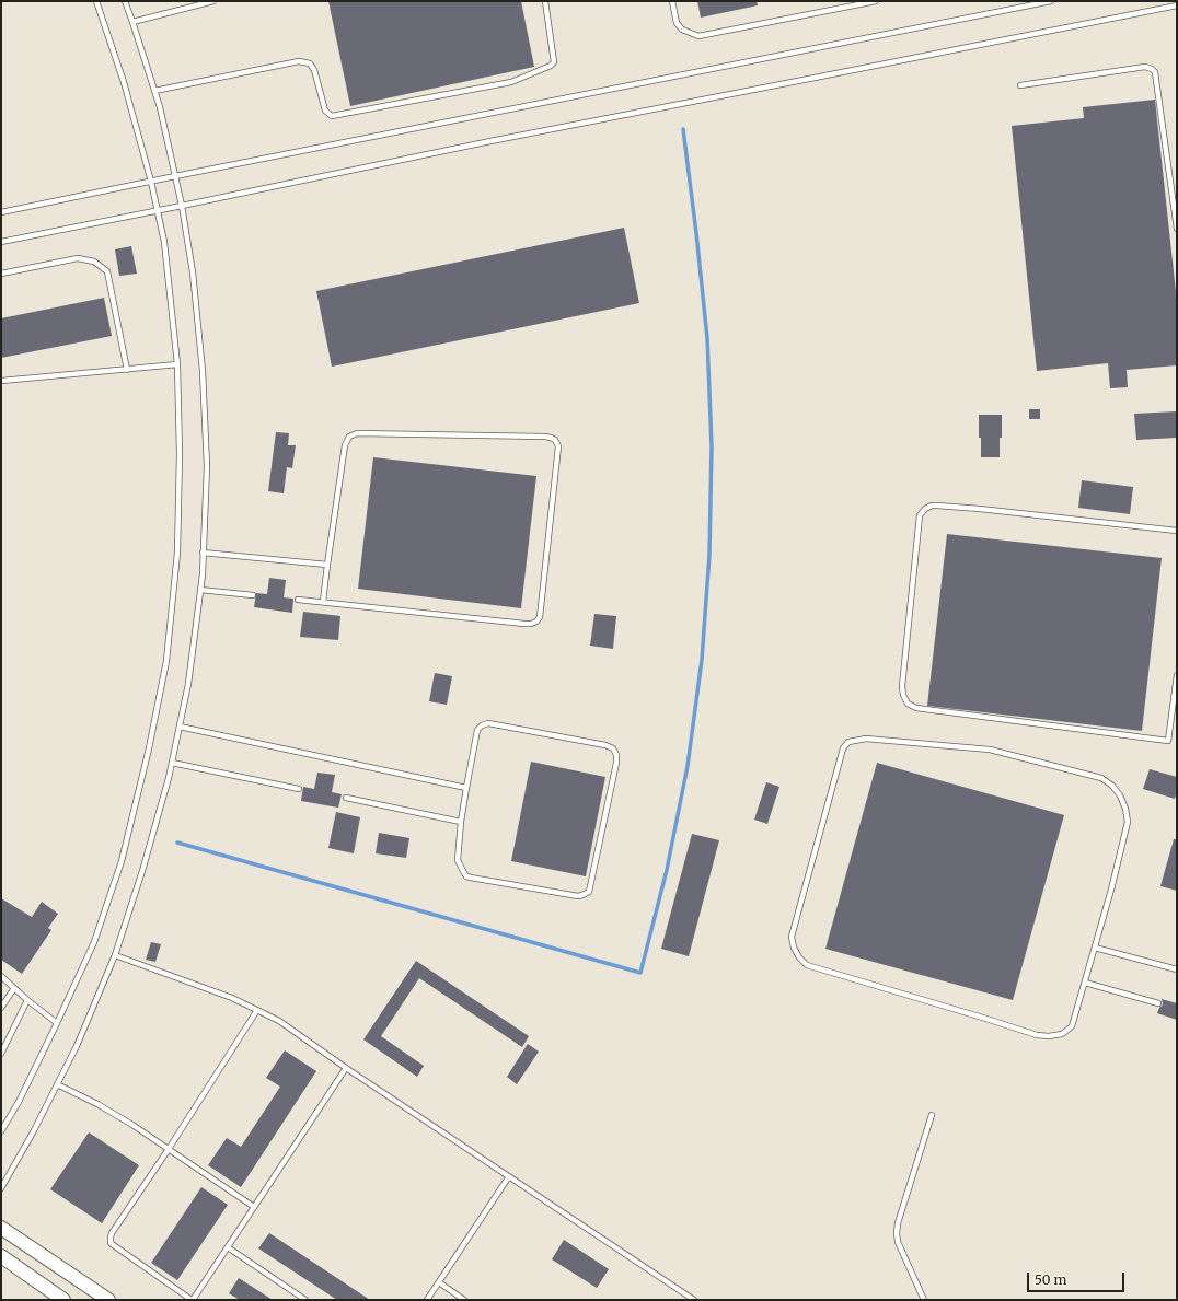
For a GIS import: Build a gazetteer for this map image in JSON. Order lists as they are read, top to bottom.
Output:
{
  "scale_bar": "50 m"
}
